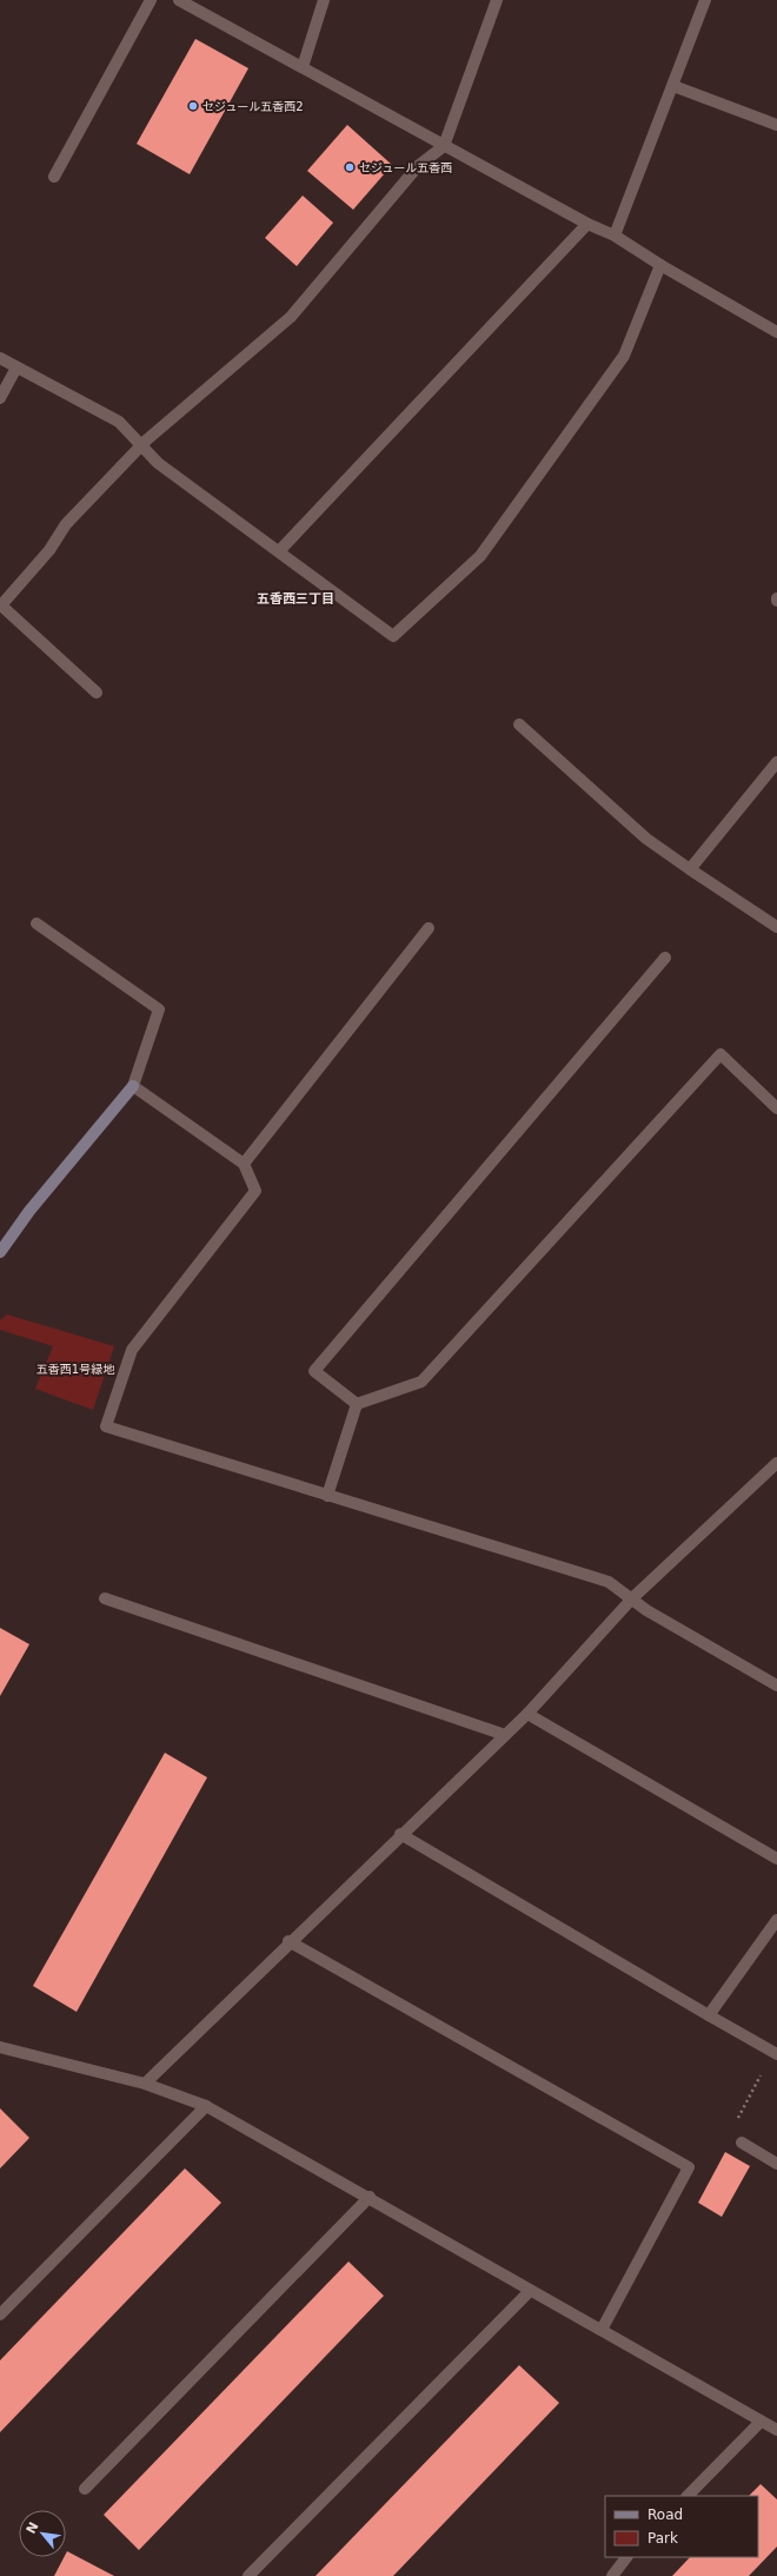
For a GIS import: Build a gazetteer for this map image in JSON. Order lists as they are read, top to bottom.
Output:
{
  "districts": ["五香西三丁目"],
  "parks": ["五香西1号緑地"],
  "places": ["セジュール五香西2", "セジュール五香西"],
  "legend": ["Road", "Park"],
  "north": "top left"
}
